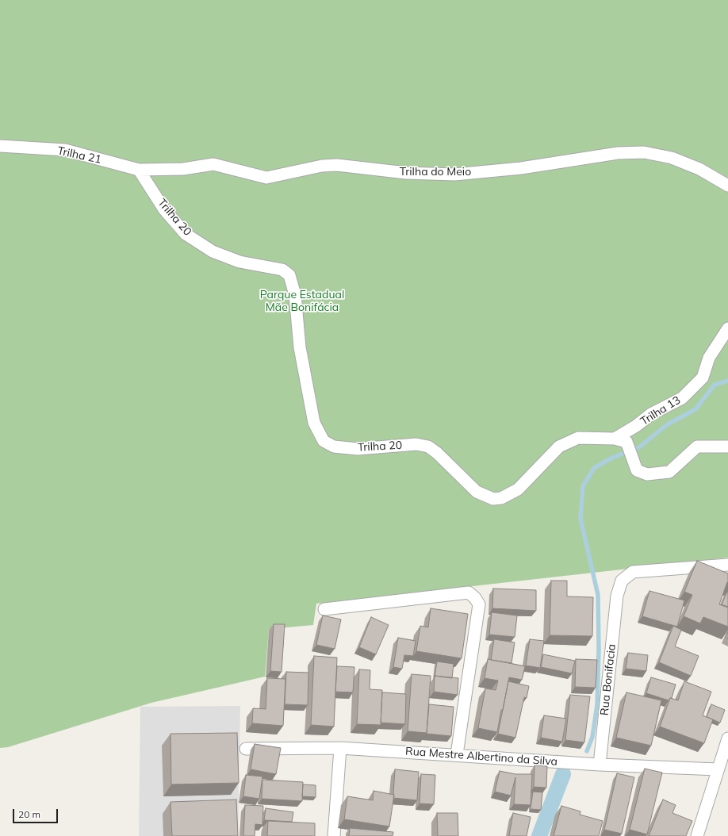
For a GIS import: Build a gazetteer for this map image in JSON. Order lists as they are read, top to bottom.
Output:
{
  "streets": {
    "street": [
      "Trilha 21",
      "Trilha do Meio",
      "Trilha 20",
      "Trilha 13",
      "Rua Bonifacia",
      "Rua Mestre Albertino da Silva"
    ]
  },
  "crossings": [
    ["Trilha 21", "Trilha do Meio"],
    ["Trilha 21", "Trilha 20"],
    ["Trilha do Meio", "Trilha 20"],
    ["Trilha 20", "Trilha 13"],
    ["Rua Bonifacia", "Rua Mestre Albertino da Silva"]
  ],
  "parks": ["Parque Estadual Mãe Bonifácia"],
  "scale_bar": "20 m"
}
